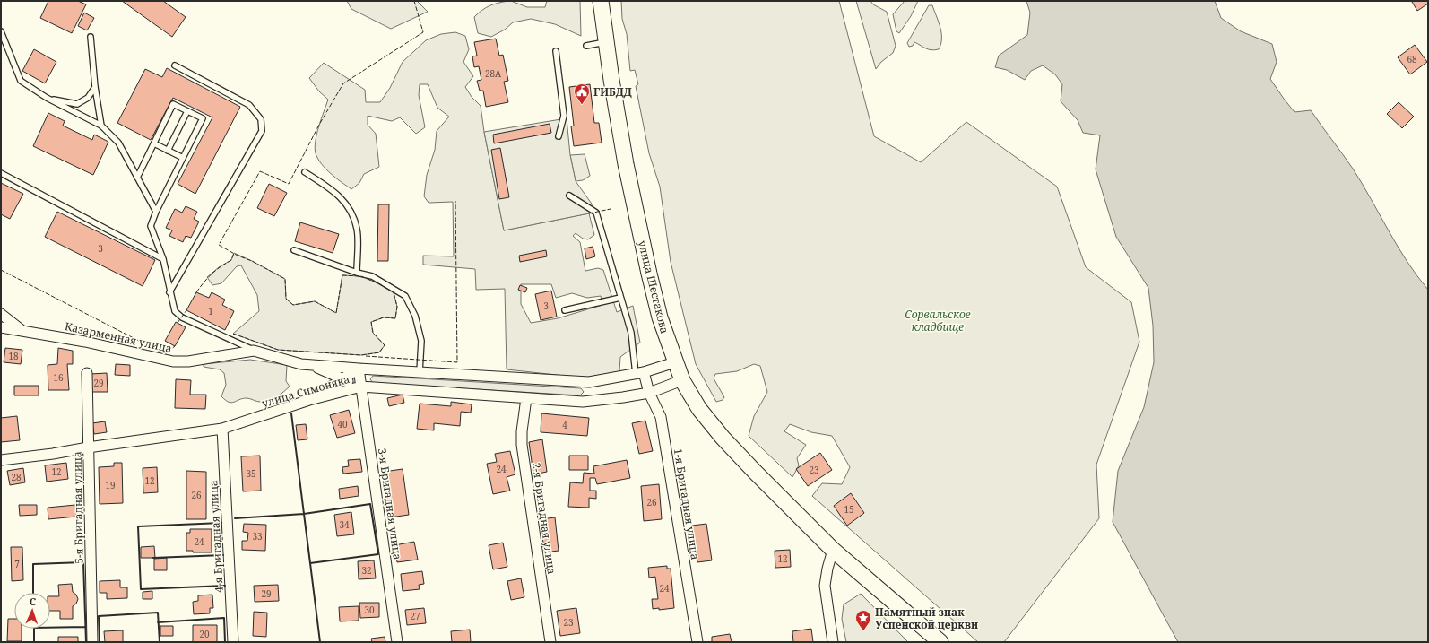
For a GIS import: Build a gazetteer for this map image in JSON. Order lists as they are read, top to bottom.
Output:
{
  "streets": {
    "main road": ["улица Шестакова"],
    "street": [
      "Казарменная улица",
      "улица Симоняка",
      "3-я Бригадная улица",
      "1-я Бригадная улица",
      "5-я Бригадная улица",
      "2-я Бригадная улица",
      "4-я Бригадная улица"
    ]
  },
  "crossings": [
    ["улица Шестакова", "улица Симоняка"],
    ["Казарменная улица", "улица Симоняка"],
    ["Казарменная улица", "3-я Бригадная улица"],
    ["улица Симоняка", "3-я Бригадная улица"],
    ["улица Симоняка", "1-я Бригадная улица"],
    ["улица Симоняка", "5-я Бригадная улица"],
    ["улица Симоняка", "2-я Бригадная улица"],
    ["улица Симоняка", "4-я Бригадная улица"]
  ],
  "parks": ["Сорвальское кладбище"],
  "places": {
    "public building": ["ГИБДД"],
    "place": ["Памятный знак Успенской церкви"]
  },
  "house_numbers": [
    "68",
    "28А",
    "3",
    "3",
    "1",
    "18",
    "16",
    "29",
    "40",
    "4",
    "24",
    "23",
    "12",
    "35",
    "28",
    "12",
    "19",
    "26",
    "26",
    "15",
    "34",
    "33",
    "24",
    "12",
    "7",
    "32",
    "24",
    "29",
    "30",
    "27",
    "23",
    "20"
  ],
  "north": "top"
}
